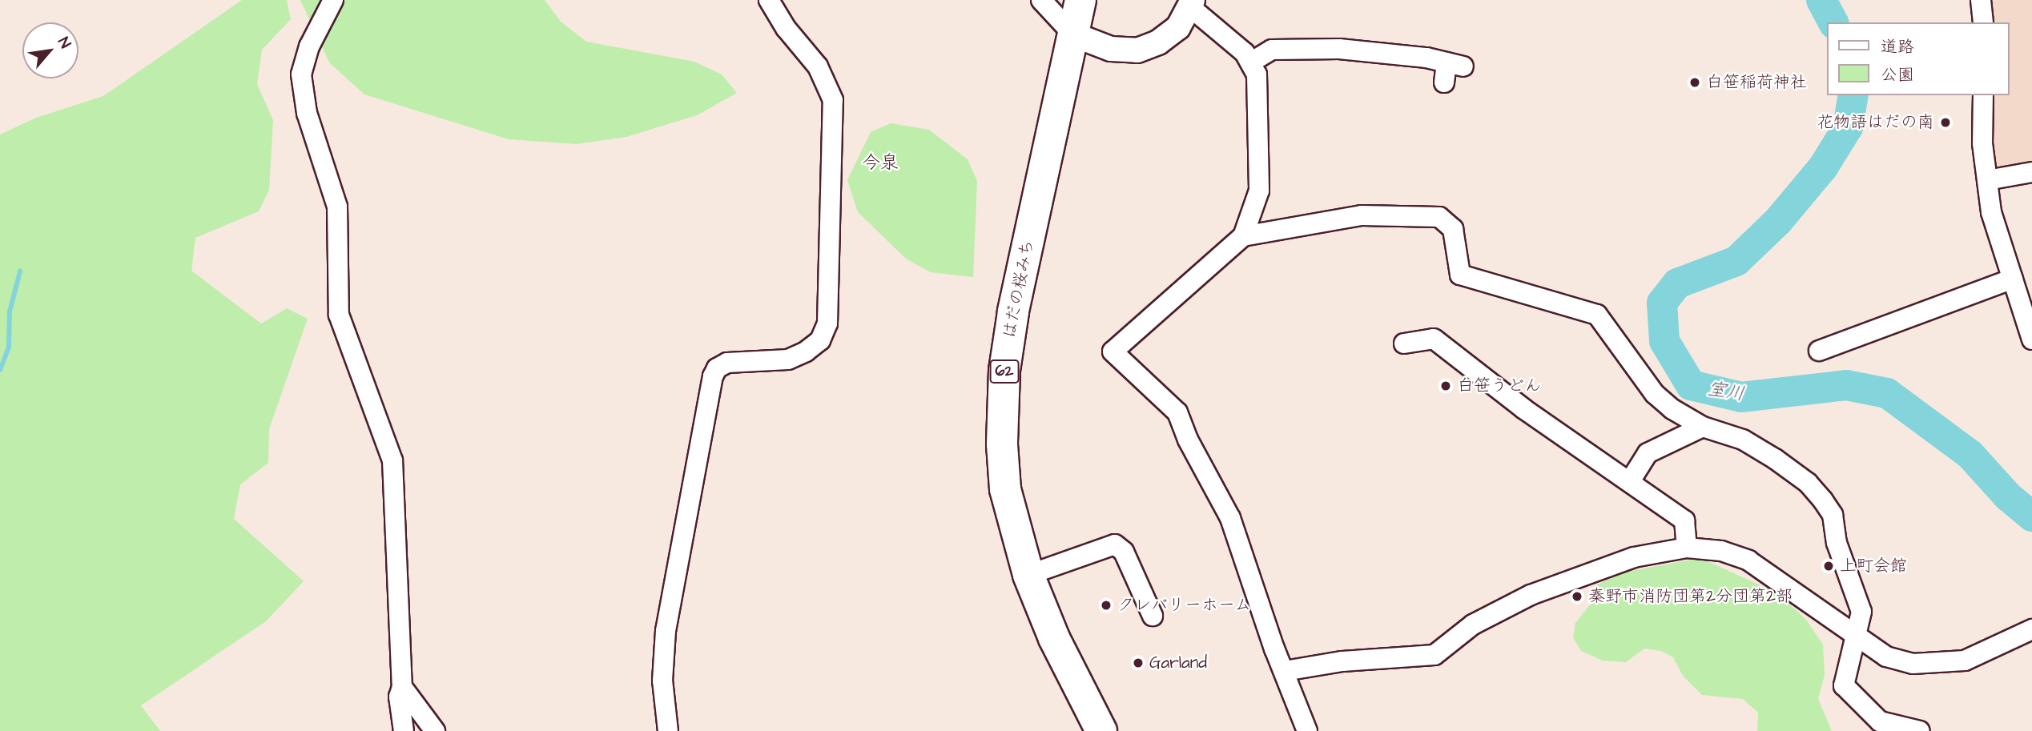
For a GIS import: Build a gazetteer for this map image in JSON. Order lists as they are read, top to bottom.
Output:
{
  "streets": {
    "main road": ["はだの桜みち", "62"]
  },
  "districts": ["今泉"],
  "water": ["室川"],
  "places": [
    "白笹稲荷神社",
    "花物語はだの南",
    "白笹うどん",
    "上町会館",
    "秦野市消防団第2分団第2部",
    "クレバリーホーム",
    "Garland"
  ],
  "legend": ["道路", "公園"],
  "north": "top right"
}
